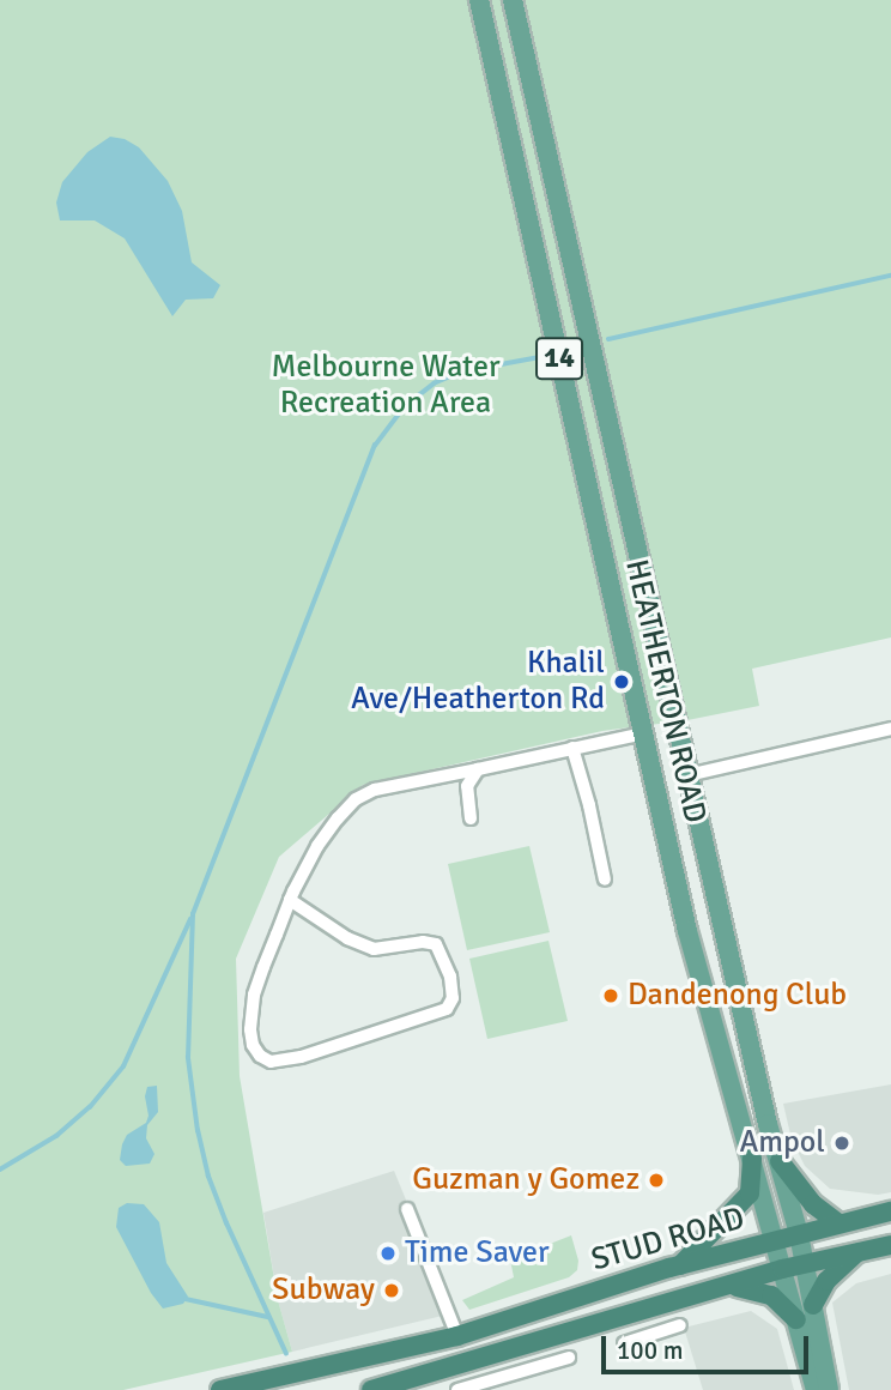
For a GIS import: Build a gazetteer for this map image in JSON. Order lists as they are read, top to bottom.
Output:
{
  "streets": {
    "highway": ["STUD ROAD"],
    "main road": ["14", "HEATHERTON ROAD"]
  },
  "crossings": [
    ["HEATHERTON ROAD", "STUD ROAD"]
  ],
  "parks": ["Melbourne Water Recreation Area"],
  "places": [
    "Khalil Ave/Heatherton Rd",
    "Dandenong Club",
    "Ampol",
    "Guzman y Gomez",
    "Time Saver",
    "Subway"
  ],
  "scale_bar": "100 m"
}
